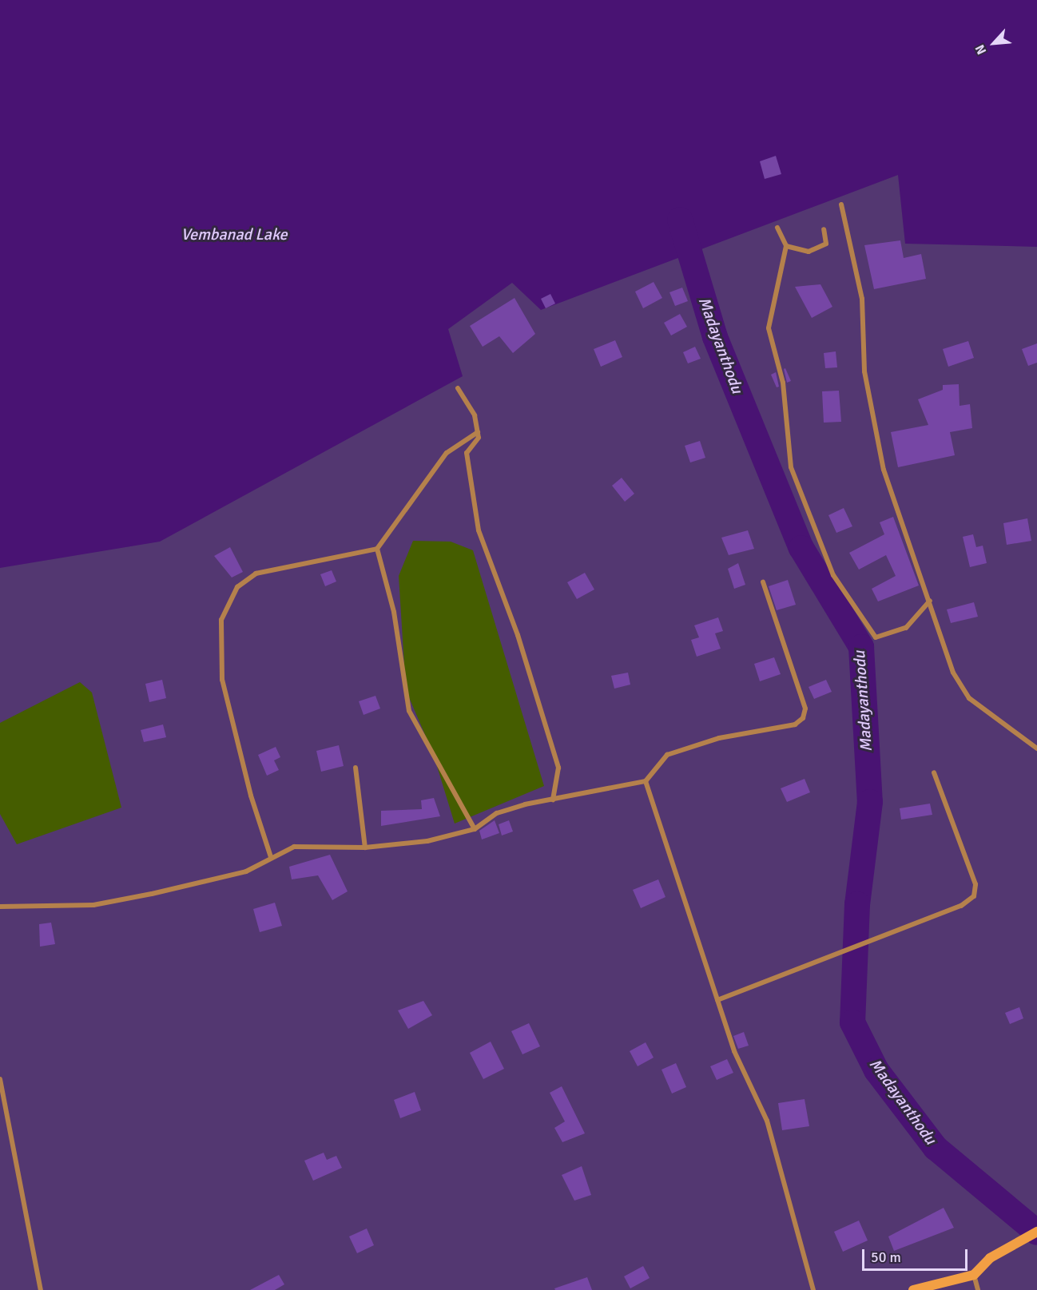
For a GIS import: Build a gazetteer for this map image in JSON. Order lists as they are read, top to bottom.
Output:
{
  "water": ["Vembanad Lake", "Madayanthodu"],
  "scale_bar": "50 m",
  "north": "bottom left"
}
